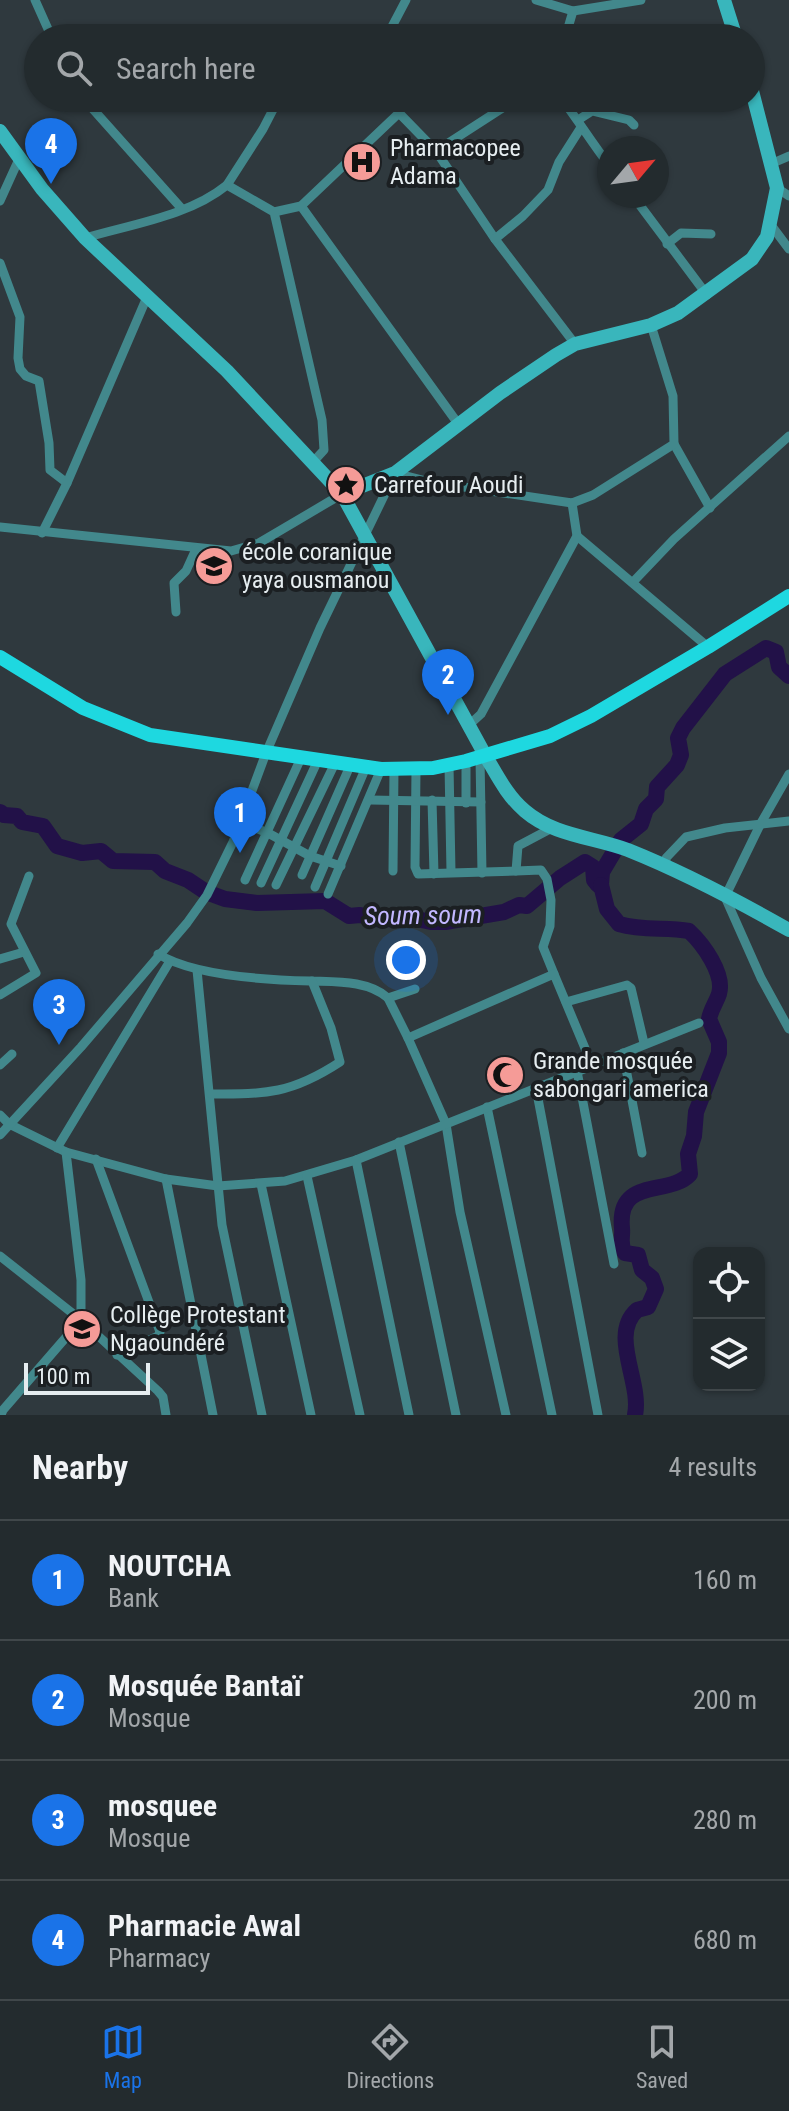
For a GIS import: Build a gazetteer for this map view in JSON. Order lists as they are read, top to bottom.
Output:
{
  "water": ["Soum soum"],
  "places": {
    "hospital": ["Pharmacopee Adama"],
    "place": ["Carrefour Aoudi"],
    "school or university": ["école coranique yaya ousmanou", "Collège Protestant Ngaoundéré"],
    "mosque": ["Grande mosquée sabongari america"]
  },
  "scale_bar": "100 m",
  "north": "top right",
  "page": {
    "search": "Search here",
    "pins": [
      "4",
      "2",
      "1",
      "3"
    ],
    "scale": "100 m",
    "heading": ["Nearby", "4 results"],
    "list": [
      {
        "mark": "1",
        "name": "NOUTCHA",
        "note": "Bank",
        "value": "160 m"
      },
      {
        "mark": "2",
        "name": "Mosquée Bantaï",
        "note": "Mosque",
        "value": "200 m"
      },
      {
        "mark": "3",
        "name": "mosquee",
        "note": "Mosque",
        "value": "280 m"
      },
      {
        "mark": "4",
        "name": "Pharmacie Awal",
        "note": "Pharmacy",
        "value": "680 m"
      }
    ],
    "nav": ["Map", "Directions", "Saved"]
  }
}
